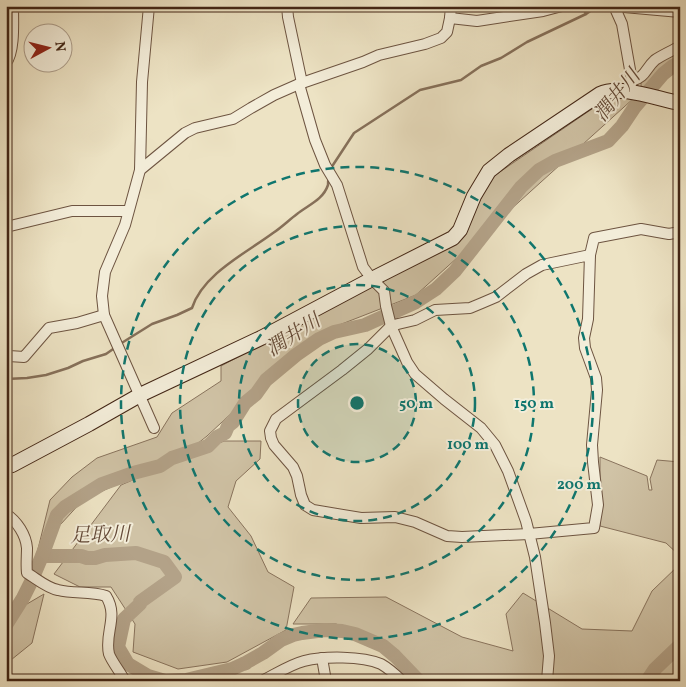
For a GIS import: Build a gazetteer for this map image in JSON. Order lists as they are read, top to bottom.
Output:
{
  "water": ["潤井川", "足取川"],
  "north": "right",
  "rings": [
    "50 m",
    "150 m",
    "100 m",
    "200 m"
  ]
}
